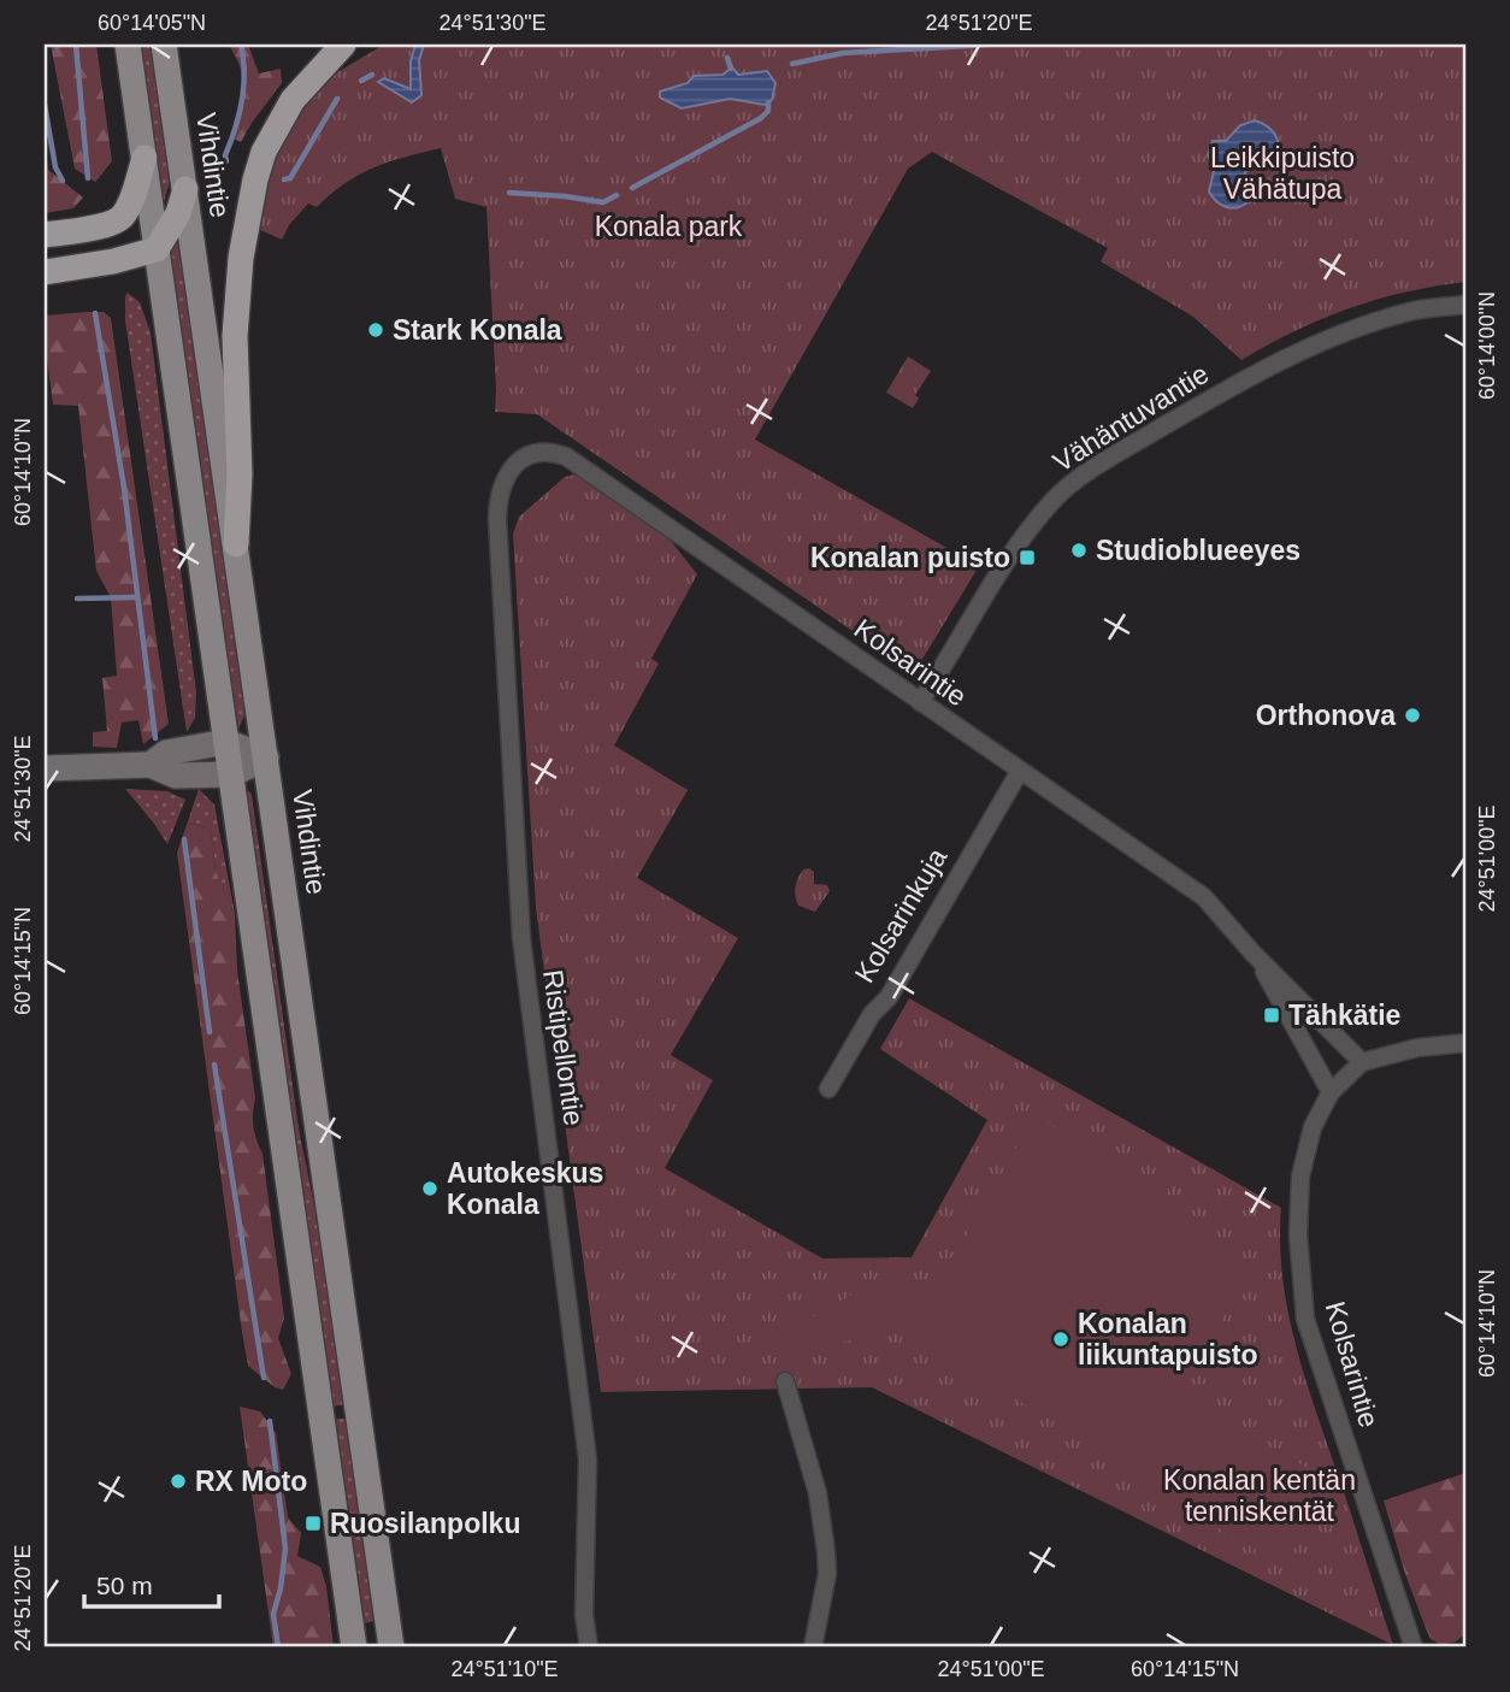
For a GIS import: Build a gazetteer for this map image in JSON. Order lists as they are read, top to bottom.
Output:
{
  "streets": {
    "main road": ["Vihdintie"],
    "street": [
      "Vähäntuvantie",
      "Kolsarintie",
      "Kolsarinkuja",
      "Ristipellontie"
    ]
  },
  "crossings": [
    ["Vähäntuvantie", "Kolsarintie"],
    ["Kolsarintie", "Kolsarinkuja"],
    ["Kolsarintie", "Ristipellontie"]
  ],
  "parks": ["Leikkipuisto Vähätupa", "Konala park", "Konalan kentän tenniskentät"],
  "places": {
    "other": [
      "Stark Konala",
      "Studioblueeyes",
      "Orthonova",
      "Autokeskus Konala",
      "Konalan liikuntapuisto",
      "RX Moto"
    ],
    "transit": ["Konalan puisto", "Tähkätie", "Ruosilanpolku"]
  },
  "scale_bar": "50 m",
  "coordinates": [
    "60°14'05\"N",
    "24°51'30\"E",
    "24°51'20\"E",
    "60°14'00\"N",
    "60°14'10\"N",
    "24°51'00\"E",
    "60°14'15\"N",
    "24°51'10\"E"
  ]
}
